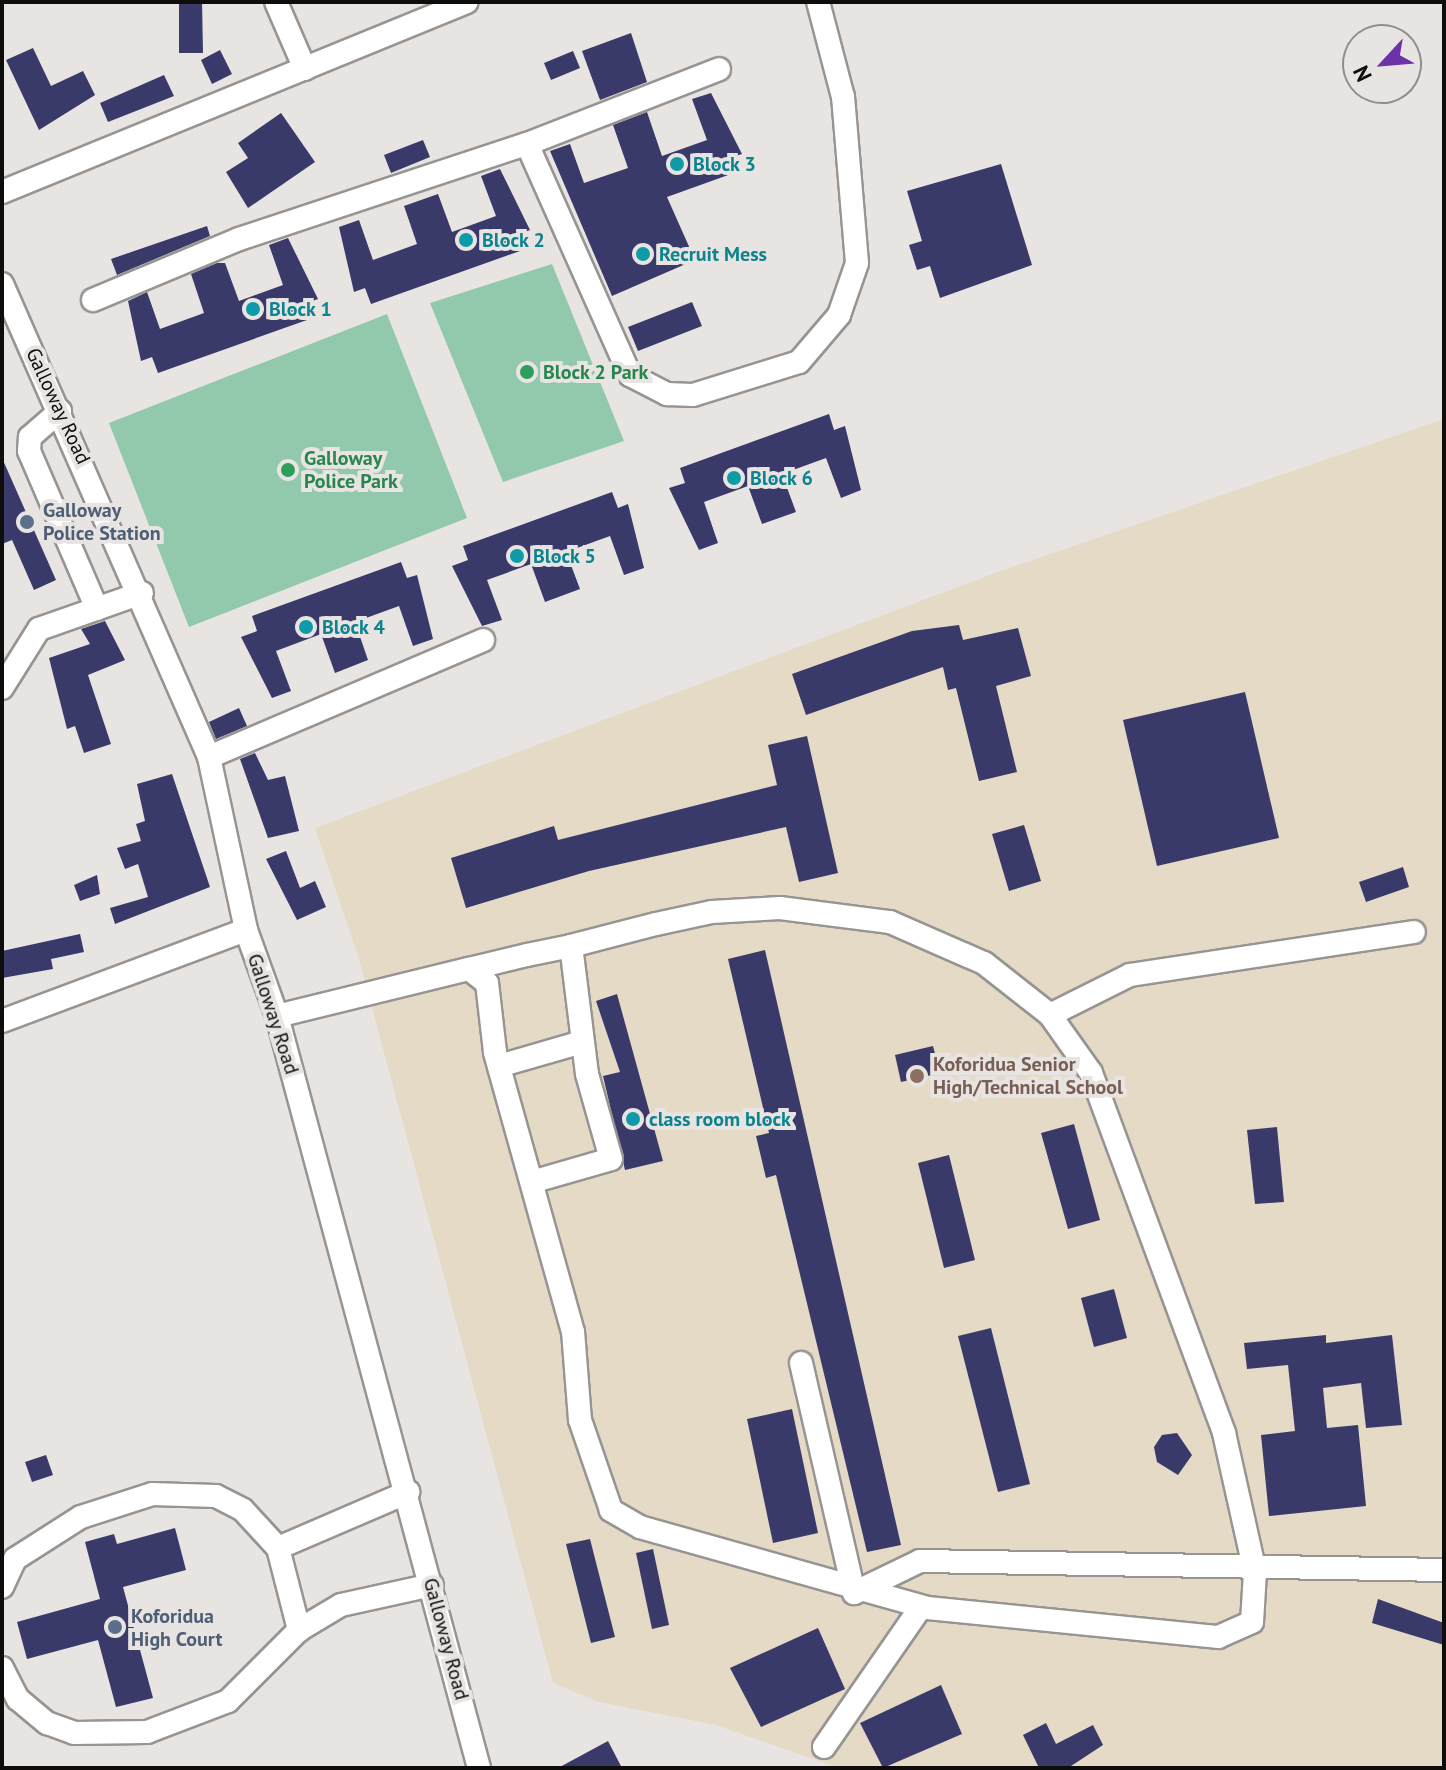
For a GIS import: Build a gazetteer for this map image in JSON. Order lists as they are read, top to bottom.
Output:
{
  "streets": {
    "street": ["Galloway Road"]
  },
  "places": [
    "Block 3",
    "Block 2",
    "Recruit Mess",
    "Block 1",
    "Block 2 Park",
    "Galloway Police Park",
    "Block 6",
    "Galloway Police Station",
    "Block 5",
    "Block 4",
    "Koforidua Senior High/Technical School",
    "class room block",
    "Koforidua High Court"
  ],
  "north": "bottom left"
}
